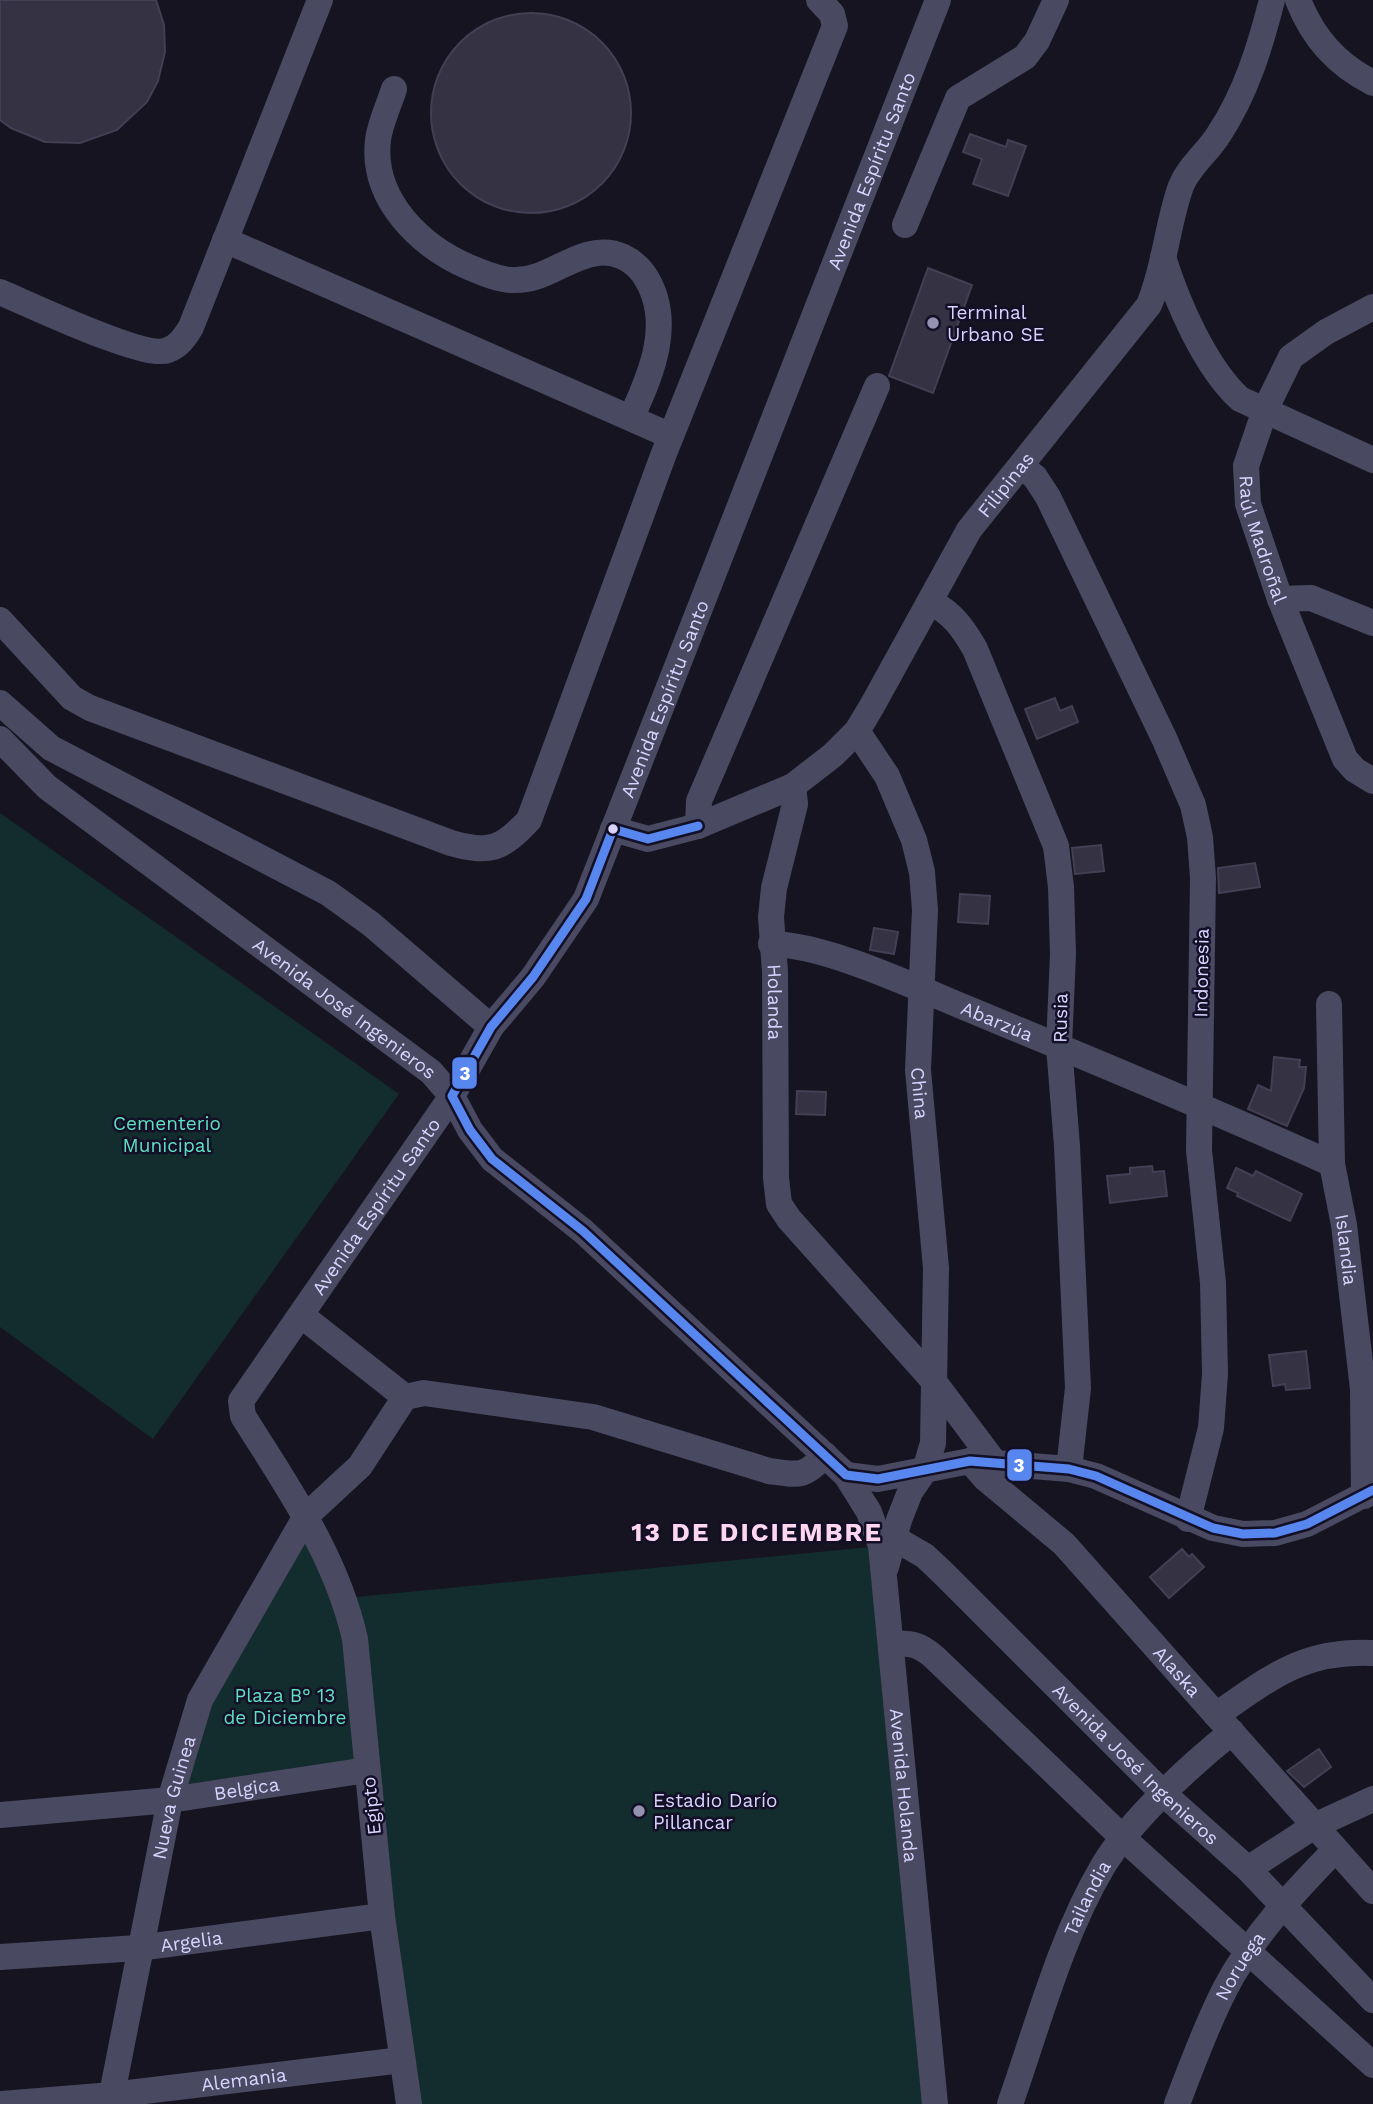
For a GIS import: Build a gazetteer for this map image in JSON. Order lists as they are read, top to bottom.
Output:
{
  "streets": {
    "street": [
      "Avenida Espíritu Santo",
      "Filipinas",
      "Raúl Madroñal",
      "Indonesia",
      "Holanda",
      "Avenida José Ingenieros",
      "Rusia",
      "Abarzúa",
      "China",
      "Islandia",
      "Alaska",
      "Avenida Holanda",
      "Belgica",
      "Nueva Guinea",
      "Egipto",
      "Tailandia",
      "Argelia",
      "Noruega",
      "Alemania"
    ]
  },
  "crossings": [
    ["Avenida Espíritu Santo", "Filipinas"],
    ["Avenida Espíritu Santo", "Avenida José Ingenieros"],
    ["Avenida Espíritu Santo", "Nueva Guinea"],
    ["Avenida Espíritu Santo", "Egipto"],
    ["Filipinas", "Indonesia"],
    ["Filipinas", "Holanda"],
    ["Filipinas", "Rusia"],
    ["Filipinas", "China"],
    ["Indonesia", "Abarzúa"],
    ["Holanda", "Abarzúa"],
    ["Holanda", "Alaska"],
    ["Avenida José Ingenieros", "China"],
    ["Avenida José Ingenieros", "Avenida Holanda"],
    ["Avenida José Ingenieros", "Tailandia"],
    ["Avenida José Ingenieros", "Noruega"],
    ["Rusia", "Abarzúa"],
    ["Abarzúa", "China"],
    ["Abarzúa", "Islandia"],
    ["China", "Alaska"],
    ["China", "Avenida Holanda"],
    ["Alaska", "Tailandia"],
    ["Alaska", "Noruega"],
    ["Belgica", "Nueva Guinea"],
    ["Belgica", "Egipto"],
    ["Nueva Guinea", "Egipto"],
    ["Nueva Guinea", "Argelia"],
    ["Nueva Guinea", "Alemania"],
    ["Egipto", "Argelia"],
    ["Egipto", "Alemania"]
  ],
  "districts": ["13 DE DICIEMBRE"],
  "parks": ["Cementerio Municipal", "Plaza B° 13 de Diciembre"],
  "places": ["Terminal Urbano SE", "Estadio Darío Pillancar"],
  "lines": ["transit line 3"]
}
